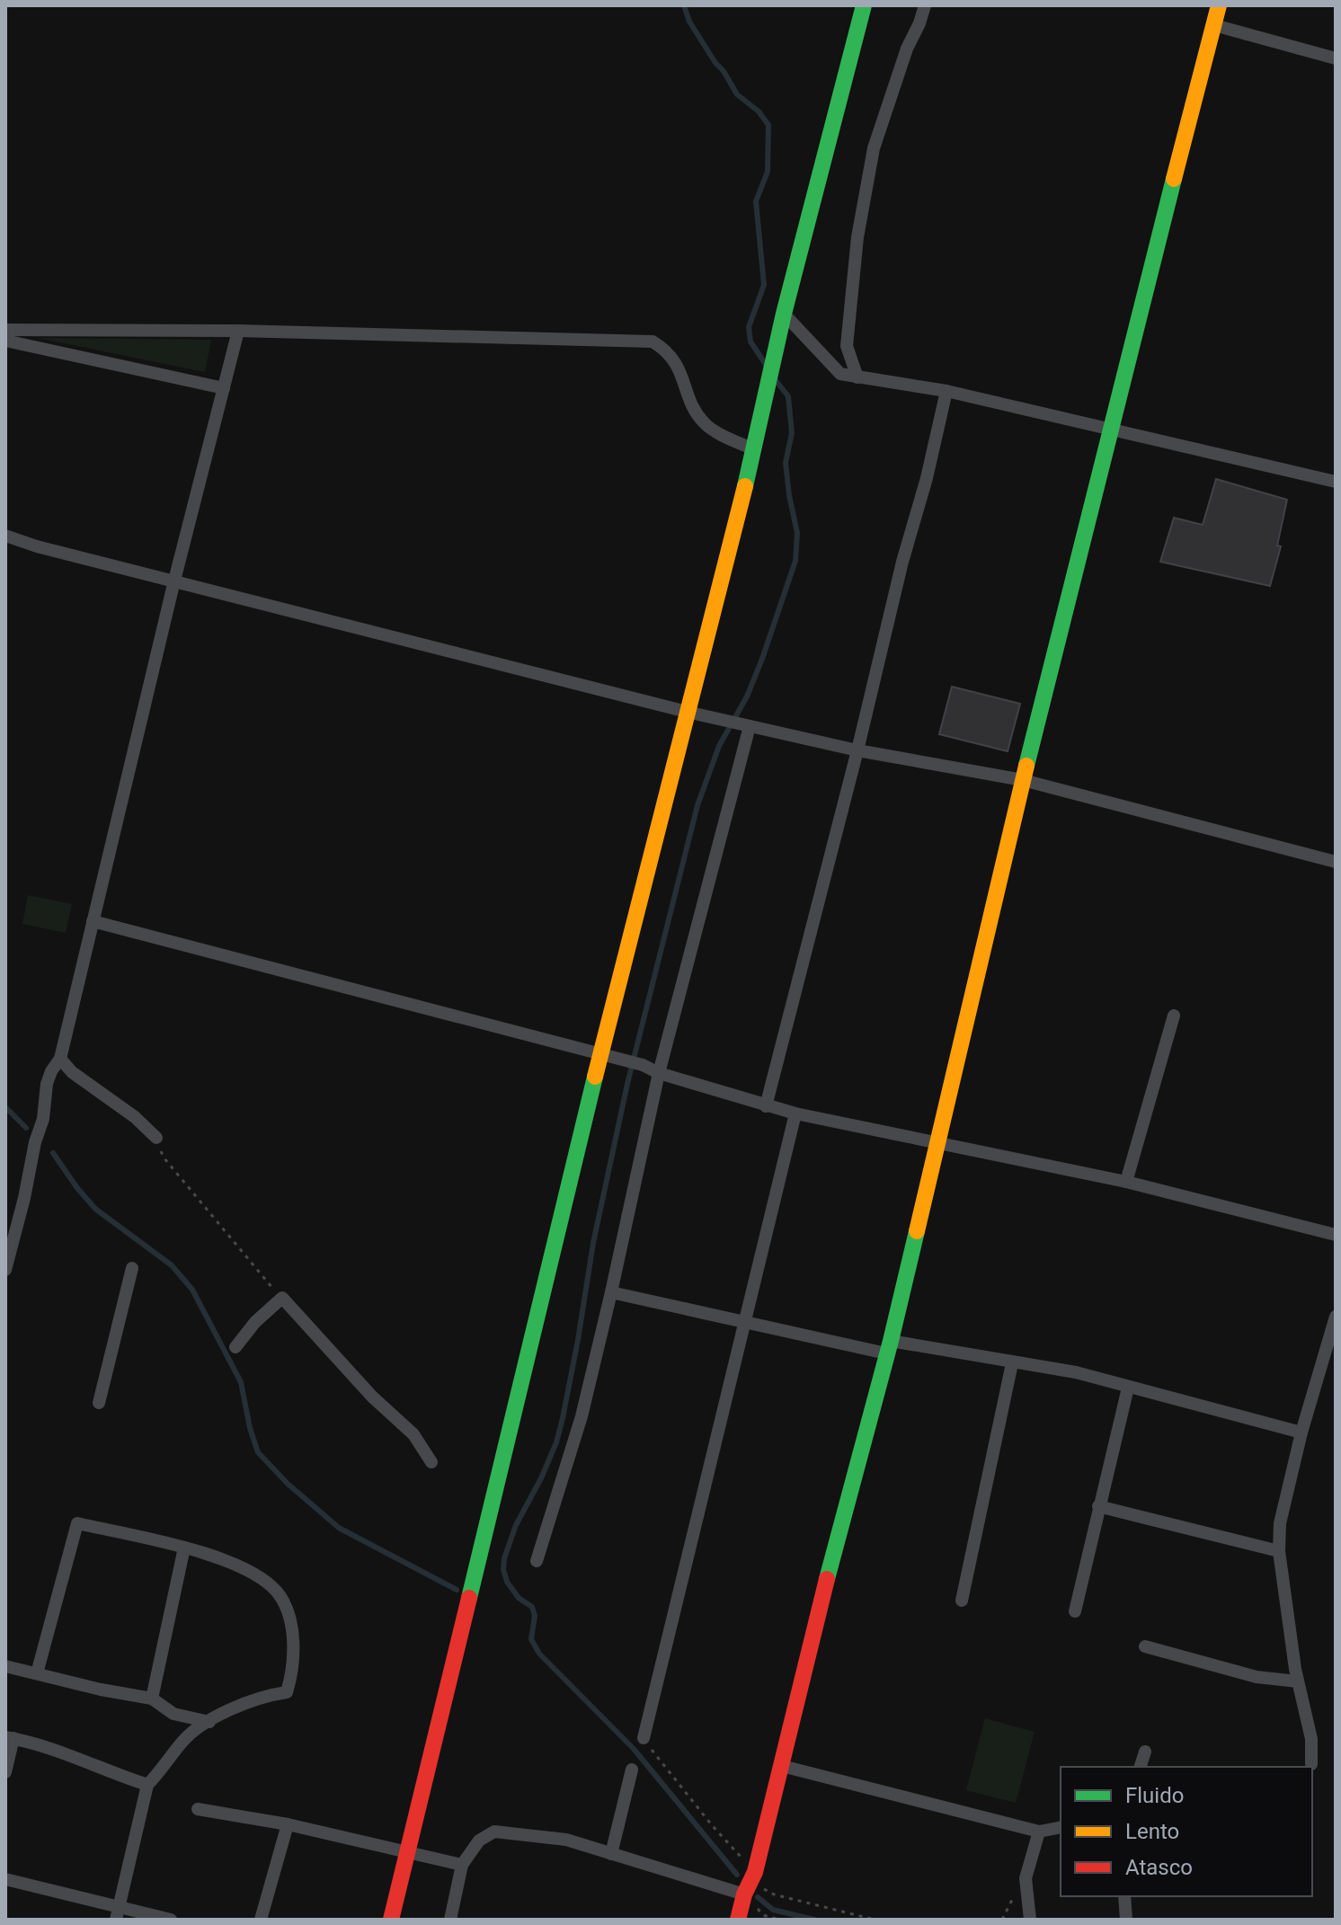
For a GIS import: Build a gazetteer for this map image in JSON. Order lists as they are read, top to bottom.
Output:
{
  "legend": ["Fluido", "Lento", "Atasco"]
}
